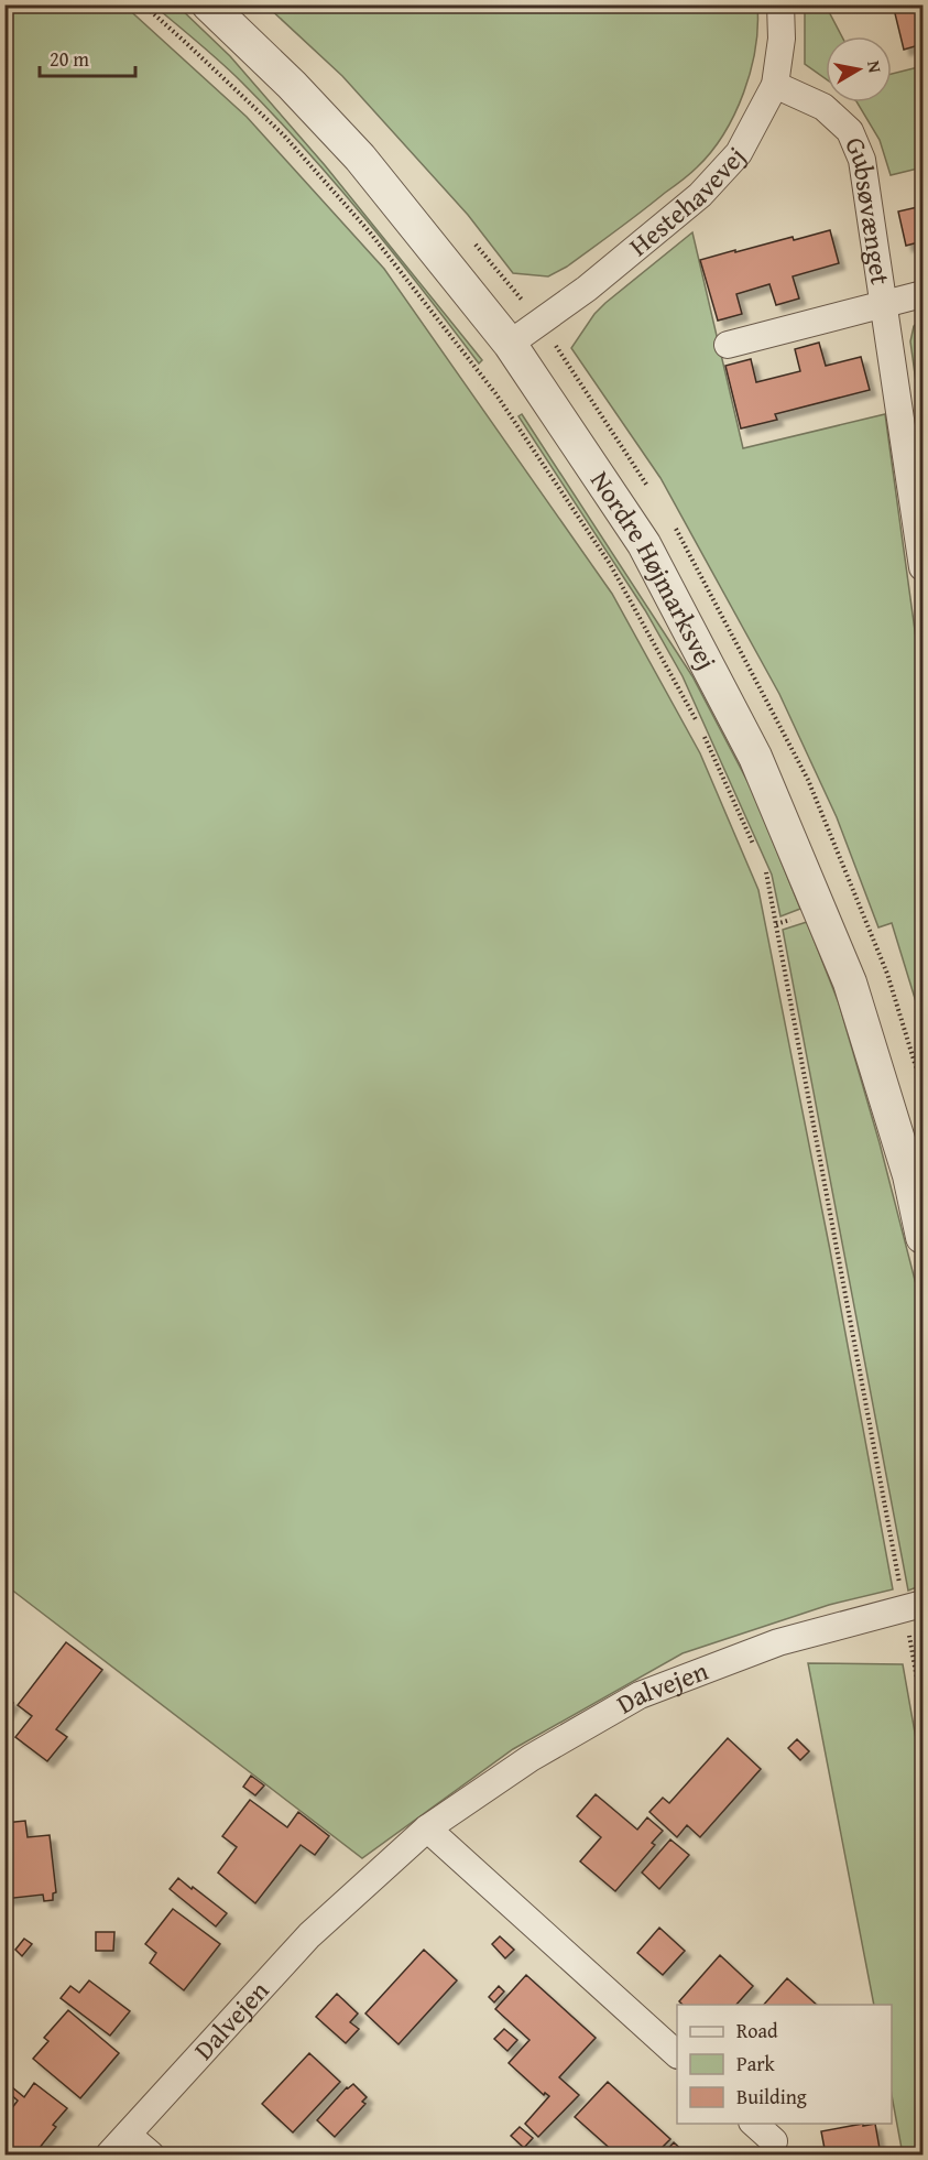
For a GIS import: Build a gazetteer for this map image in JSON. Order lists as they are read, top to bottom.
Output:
{
  "streets": {
    "street": [
      "Hestehavevej",
      "Gubsøvænget",
      "Nordre Højmarksvej",
      "Dalvejen"
    ]
  },
  "crossings": [
    ["Hestehavevej", "Gubsøvænget"],
    ["Hestehavevej", "Nordre Højmarksvej"]
  ],
  "legend": ["Road", "Park", "Building"],
  "scale_bar": "20 m",
  "north": "right"
}
